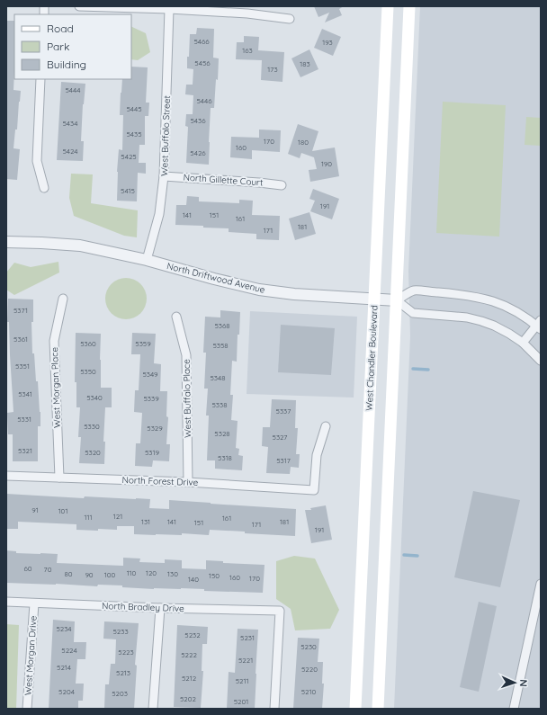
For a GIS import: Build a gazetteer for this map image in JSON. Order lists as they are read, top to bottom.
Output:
{
  "streets": {
    "main road": ["West Chandler Boulevard"],
    "street": [
      "West Buffalo Street",
      "North Gillette Court",
      "North Driftwood Avenue",
      "West Morgan Place",
      "West Buffalo Place",
      "North Forest Drive",
      "North Bradley Drive",
      "West Morgan Drive"
    ]
  },
  "crossings": [
    ["West Buffalo Street", "North Gillette Court"],
    ["West Buffalo Street", "North Driftwood Avenue"],
    ["North Driftwood Avenue", "West Chandler Boulevard"],
    ["West Morgan Place", "North Forest Drive"],
    ["West Buffalo Place", "North Forest Drive"],
    ["North Bradley Drive", "West Morgan Drive"]
  ],
  "house_numbers": [
    "5466",
    "193",
    "163",
    "5456",
    "183",
    "173",
    "5444",
    "5446",
    "5445",
    "5436",
    "5434",
    "5435",
    "170",
    "180",
    "160",
    "5424",
    "5426",
    "5425",
    "190",
    "5415",
    "191",
    "141",
    "151",
    "161",
    "181",
    "171",
    "5371",
    "5368",
    "5361",
    "5360",
    "5359",
    "5358",
    "5351",
    "5350",
    "5349",
    "5348",
    "5341",
    "5340",
    "5339",
    "5338",
    "5337",
    "5331",
    "5330",
    "5329",
    "5328",
    "5327",
    "5321",
    "5320",
    "5319",
    "5318",
    "5317",
    "91",
    "101",
    "121",
    "111",
    "161",
    "131",
    "141",
    "181",
    "151",
    "171",
    "191",
    "60",
    "70",
    "110",
    "120",
    "80",
    "130",
    "90",
    "100",
    "150",
    "160",
    "170",
    "140",
    "5234",
    "5233",
    "5232",
    "5231",
    "5230",
    "5224",
    "5223",
    "5222",
    "5221",
    "5214",
    "5220",
    "5213",
    "5212",
    "5211",
    "5204",
    "5210",
    "5203",
    "5202",
    "5201"
  ],
  "legend": ["Road", "Park", "Building"],
  "north": "right"
}
